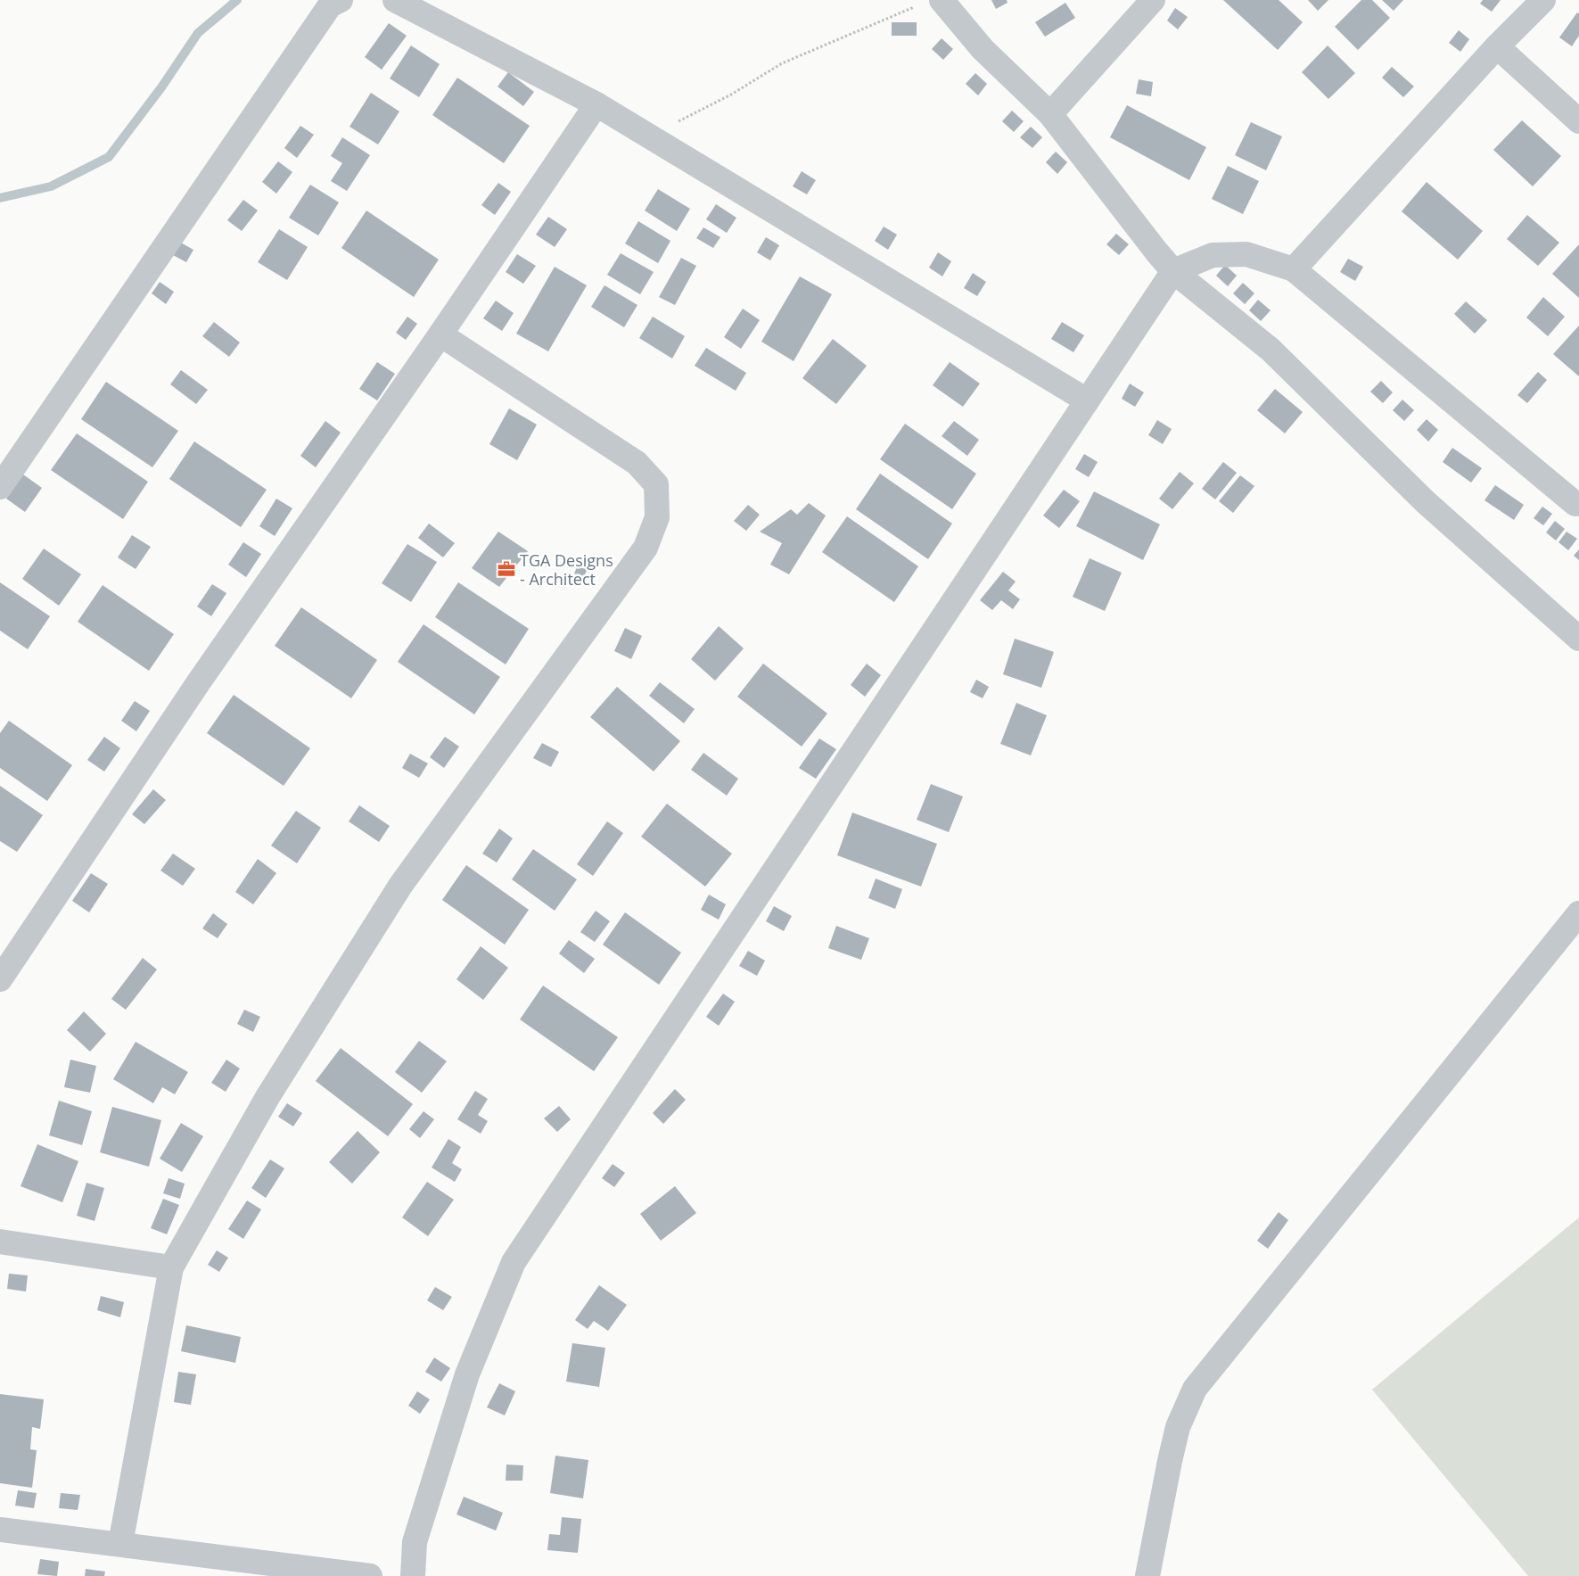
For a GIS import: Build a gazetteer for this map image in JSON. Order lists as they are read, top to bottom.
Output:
{
  "places": {
    "office": ["TGA Designs - Architect"]
  }
}
